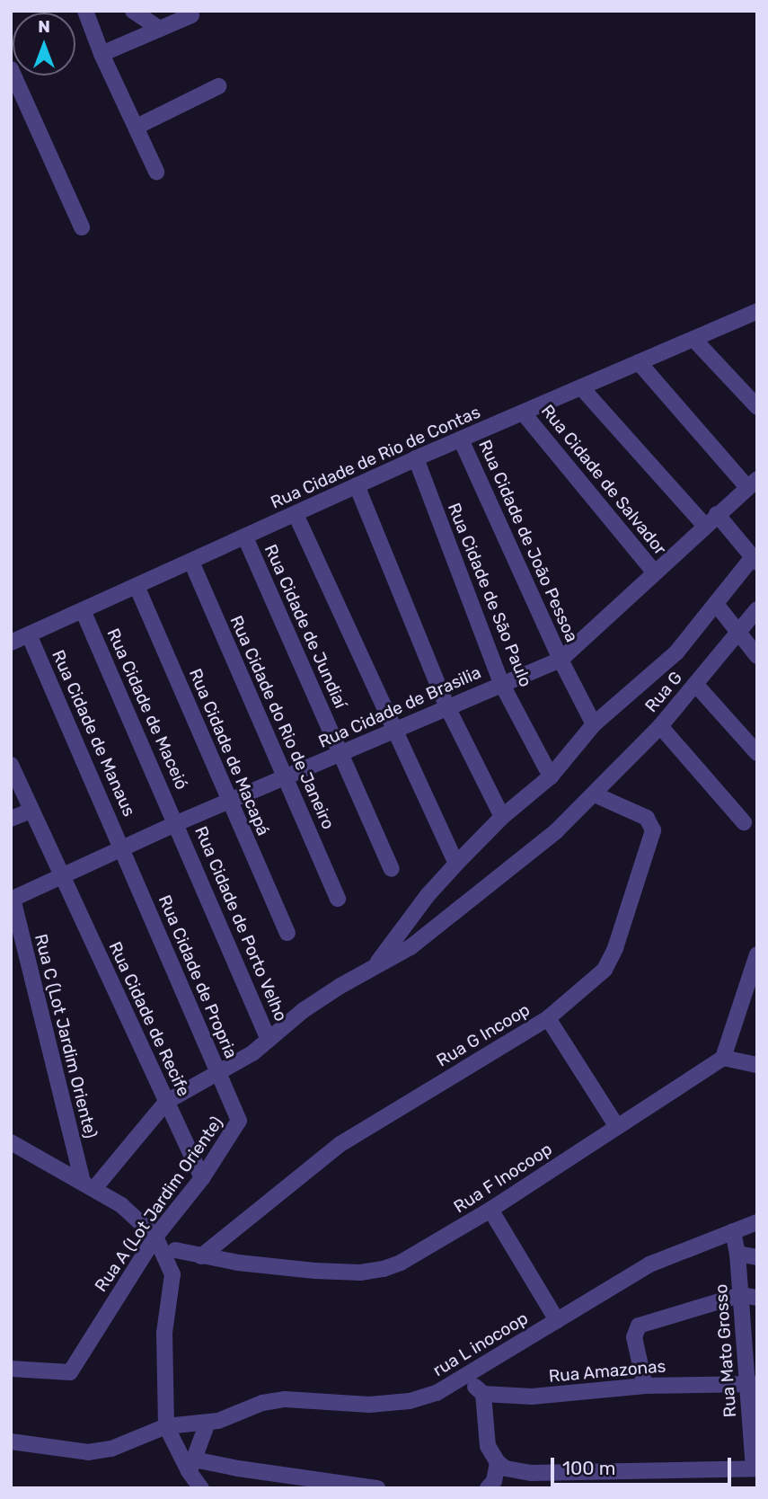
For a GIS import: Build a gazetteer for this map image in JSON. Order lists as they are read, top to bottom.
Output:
{
  "streets": {
    "street": [
      "Rua Cidade de Rio de Contas",
      "Rua Cidade de Salvador",
      "Rua Cidade de João Pessoa",
      "Rua Cidade de São Paulo",
      "Rua Cidade de Jundiaí",
      "Rua G",
      "Rua Cidade de Brasilia",
      "Rua Cidade de Maceió",
      "Rua Cidade do Rio de Janeiro",
      "Rua Cidade de Manaus",
      "Rua Cidade de Macapá",
      "Rua Cidade de Porto Velho",
      "Rua Cidade de Propria",
      "Rua Cidade de Recife",
      "Rua G Incoop",
      "Rua C (Lot Jardim Oriente)",
      "Rua F Inocoop",
      "Rua A (Lot Jardim Oriente)",
      "rua L inocoop",
      "Rua Mato Grosso",
      "Rua Amazonas"
    ]
  },
  "crossings": [
    ["Rua Cidade de Rio de Contas", "Rua Cidade de Salvador"],
    ["Rua Cidade de Rio de Contas", "Rua Cidade de João Pessoa"],
    ["Rua Cidade de Rio de Contas", "Rua Cidade de São Paulo"],
    ["Rua Cidade de Rio de Contas", "Rua Cidade de Jundiaí"],
    ["Rua Cidade de Rio de Contas", "Rua Cidade de Maceió"],
    ["Rua Cidade de Rio de Contas", "Rua Cidade do Rio de Janeiro"],
    ["Rua Cidade de Rio de Contas", "Rua Cidade de Manaus"],
    ["Rua Cidade de Rio de Contas", "Rua Cidade de Macapá"],
    ["Rua Cidade de Salvador", "Rua Cidade de Brasilia"],
    ["Rua Cidade de João Pessoa", "Rua G"],
    ["Rua Cidade de João Pessoa", "Rua Cidade de Brasilia"],
    ["Rua Cidade de São Paulo", "Rua G"],
    ["Rua Cidade de São Paulo", "Rua Cidade de Brasilia"],
    ["Rua Cidade de Jundiaí", "Rua Cidade de Brasilia"],
    ["Rua G", "Rua Cidade de Porto Velho"],
    ["Rua G", "Rua Cidade de Propria"],
    ["Rua G", "Rua Cidade de Recife"],
    ["Rua G", "Rua G Incoop"],
    ["Rua Cidade de Brasilia", "Rua Cidade de Maceió"],
    ["Rua Cidade de Brasilia", "Rua Cidade do Rio de Janeiro"],
    ["Rua Cidade de Brasilia", "Rua Cidade de Manaus"],
    ["Rua Cidade de Brasilia", "Rua Cidade de Macapá"],
    ["Rua Cidade de Brasilia", "Rua Cidade de Porto Velho"],
    ["Rua Cidade de Brasilia", "Rua Cidade de Propria"],
    ["Rua Cidade de Brasilia", "Rua Cidade de Recife"],
    ["Rua Cidade de Brasilia", "Rua C (Lot Jardim Oriente)"],
    ["Rua Cidade de Maceió", "Rua Cidade de Porto Velho"],
    ["Rua Cidade de Manaus", "Rua Cidade de Propria"],
    ["Rua Cidade de Propria", "Rua A (Lot Jardim Oriente)"],
    ["Rua Cidade de Recife", "Rua A (Lot Jardim Oriente)"],
    ["Rua G Incoop", "Rua F Inocoop"],
    ["rua L inocoop", "Rua Mato Grosso"],
    ["Rua Mato Grosso", "Rua Amazonas"]
  ],
  "scale_bar": "100 m",
  "north": "top"
}
